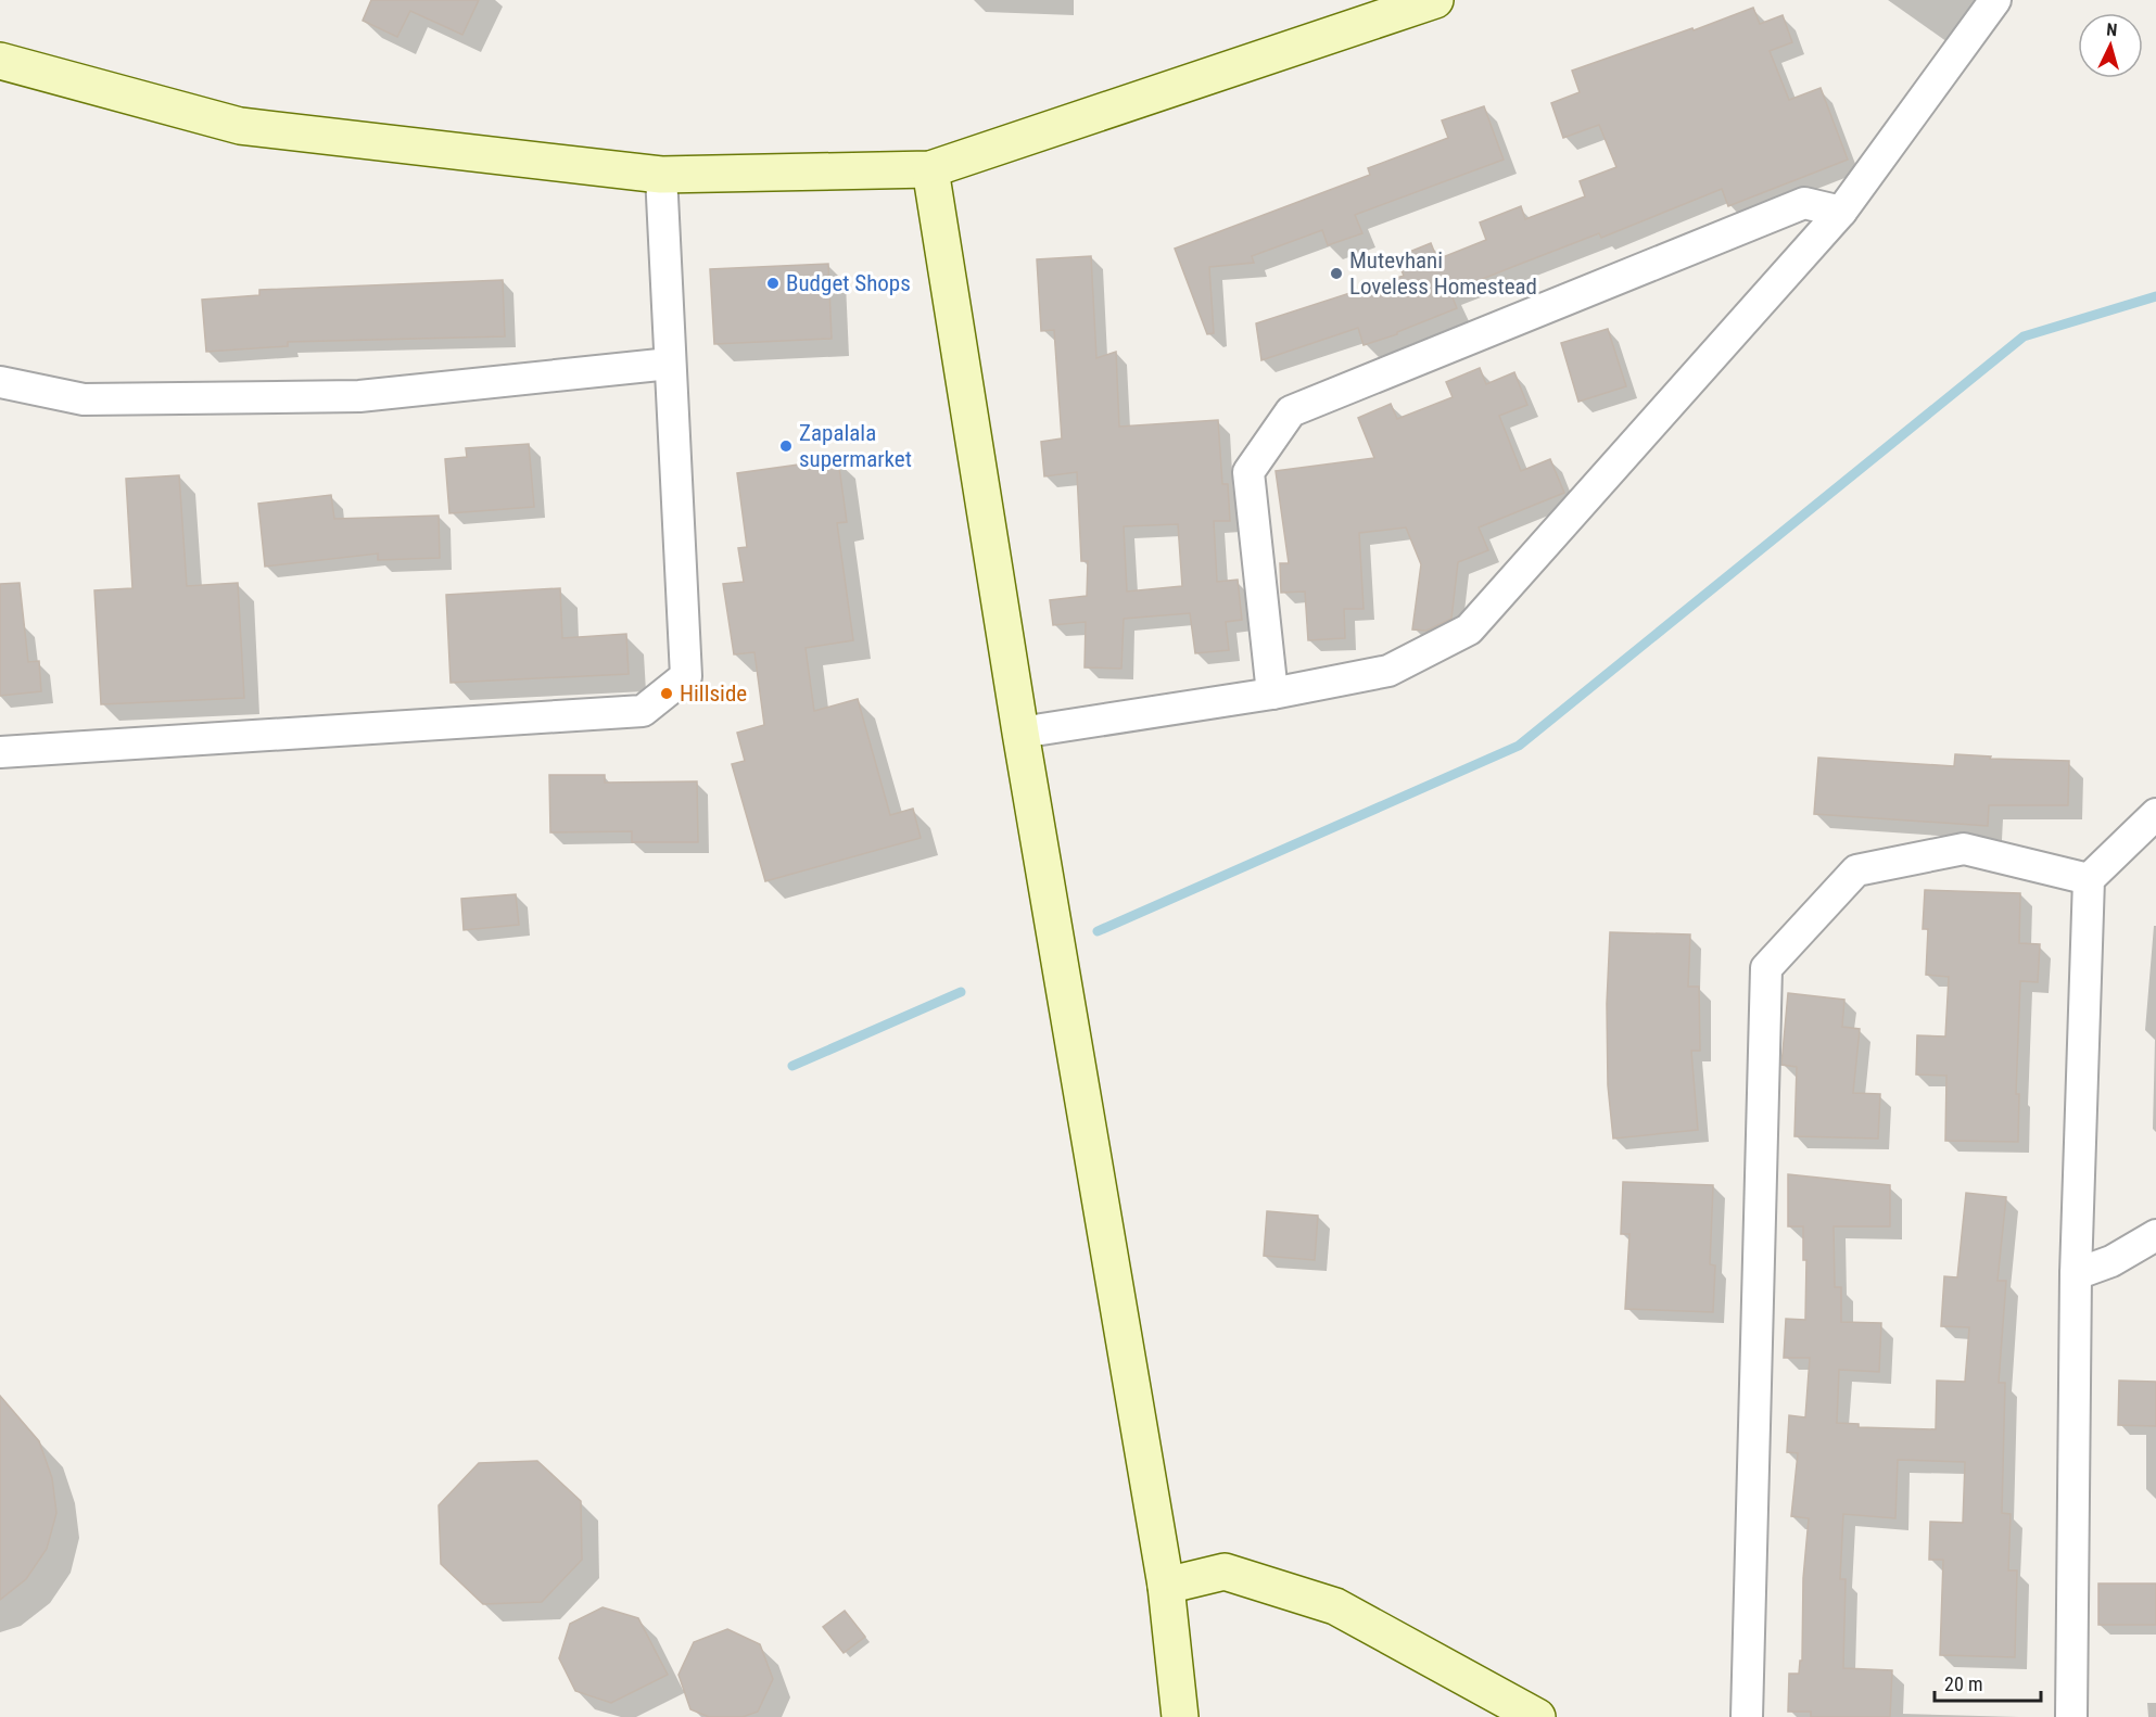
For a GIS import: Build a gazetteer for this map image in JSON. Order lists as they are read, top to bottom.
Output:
{
  "places": [
    "Mutevhani Loveless Homestead",
    "Budget Shops",
    "Zapalala supermarket",
    "Hillside"
  ],
  "scale_bar": "20 m",
  "north": "top"
}
